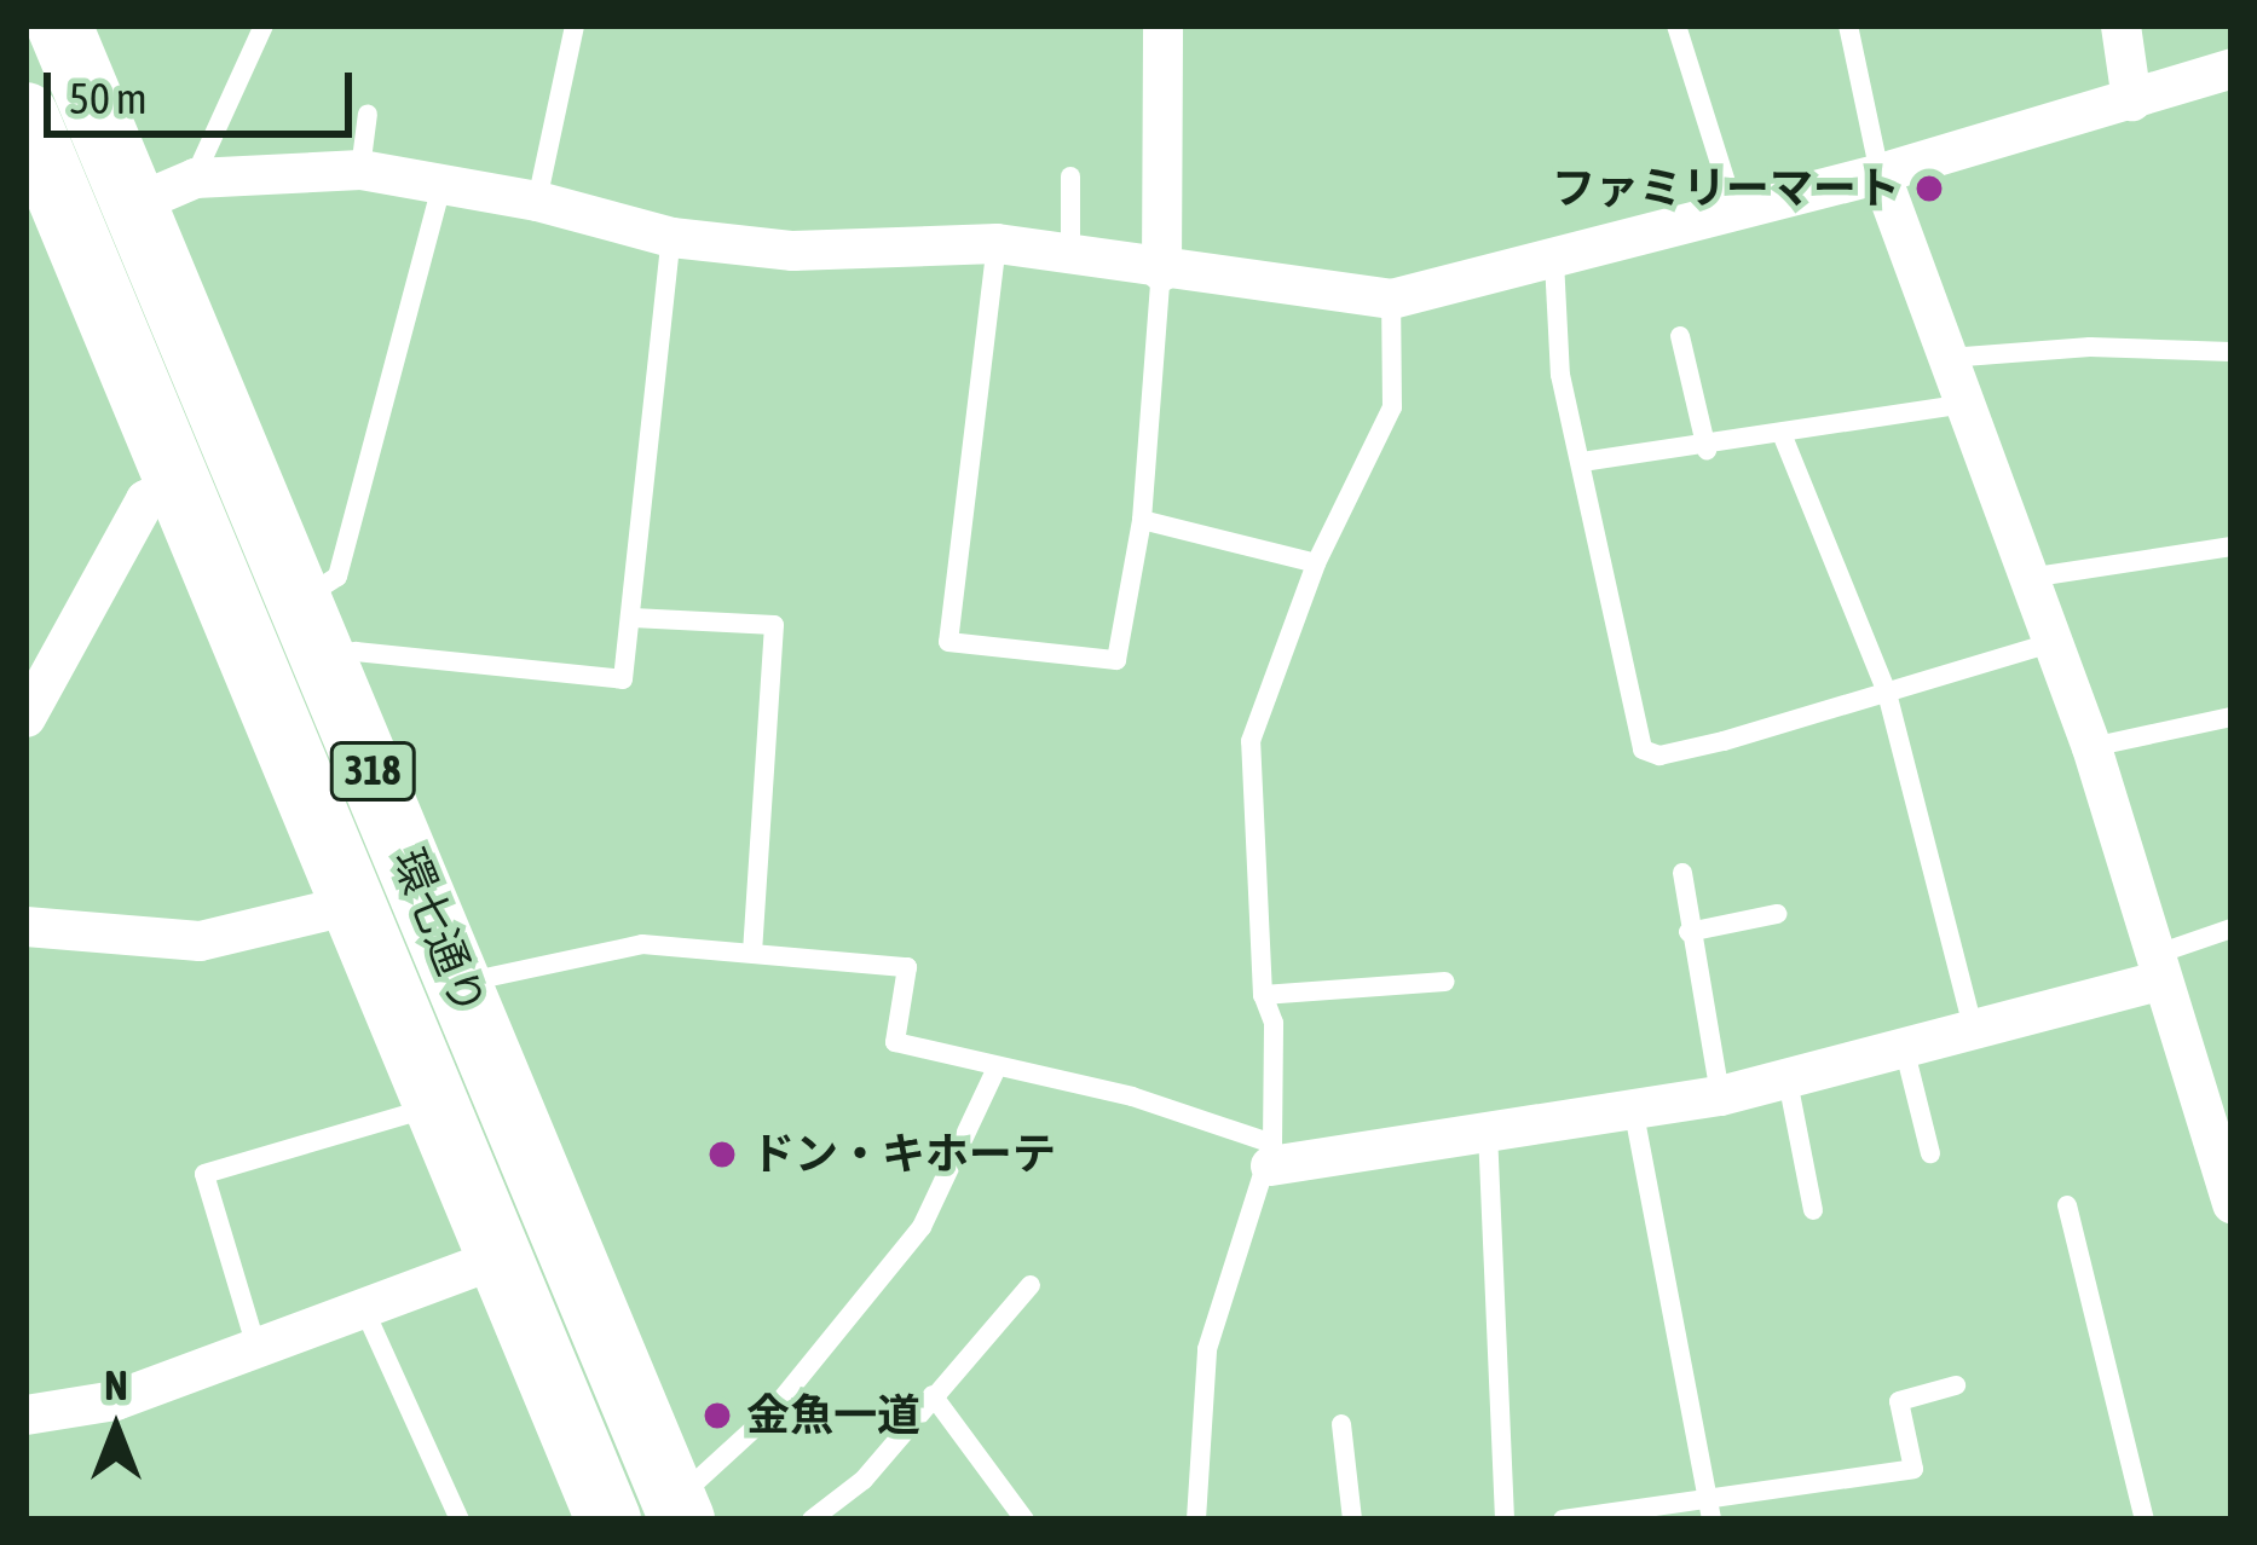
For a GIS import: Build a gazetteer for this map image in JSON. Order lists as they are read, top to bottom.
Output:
{
  "streets": {
    "main road": ["318", "環七通り"]
  },
  "places": ["ファミリーマート", "ドン・キホーテ", "金魚一道"],
  "scale_bar": "50 m",
  "north": "top"
}
